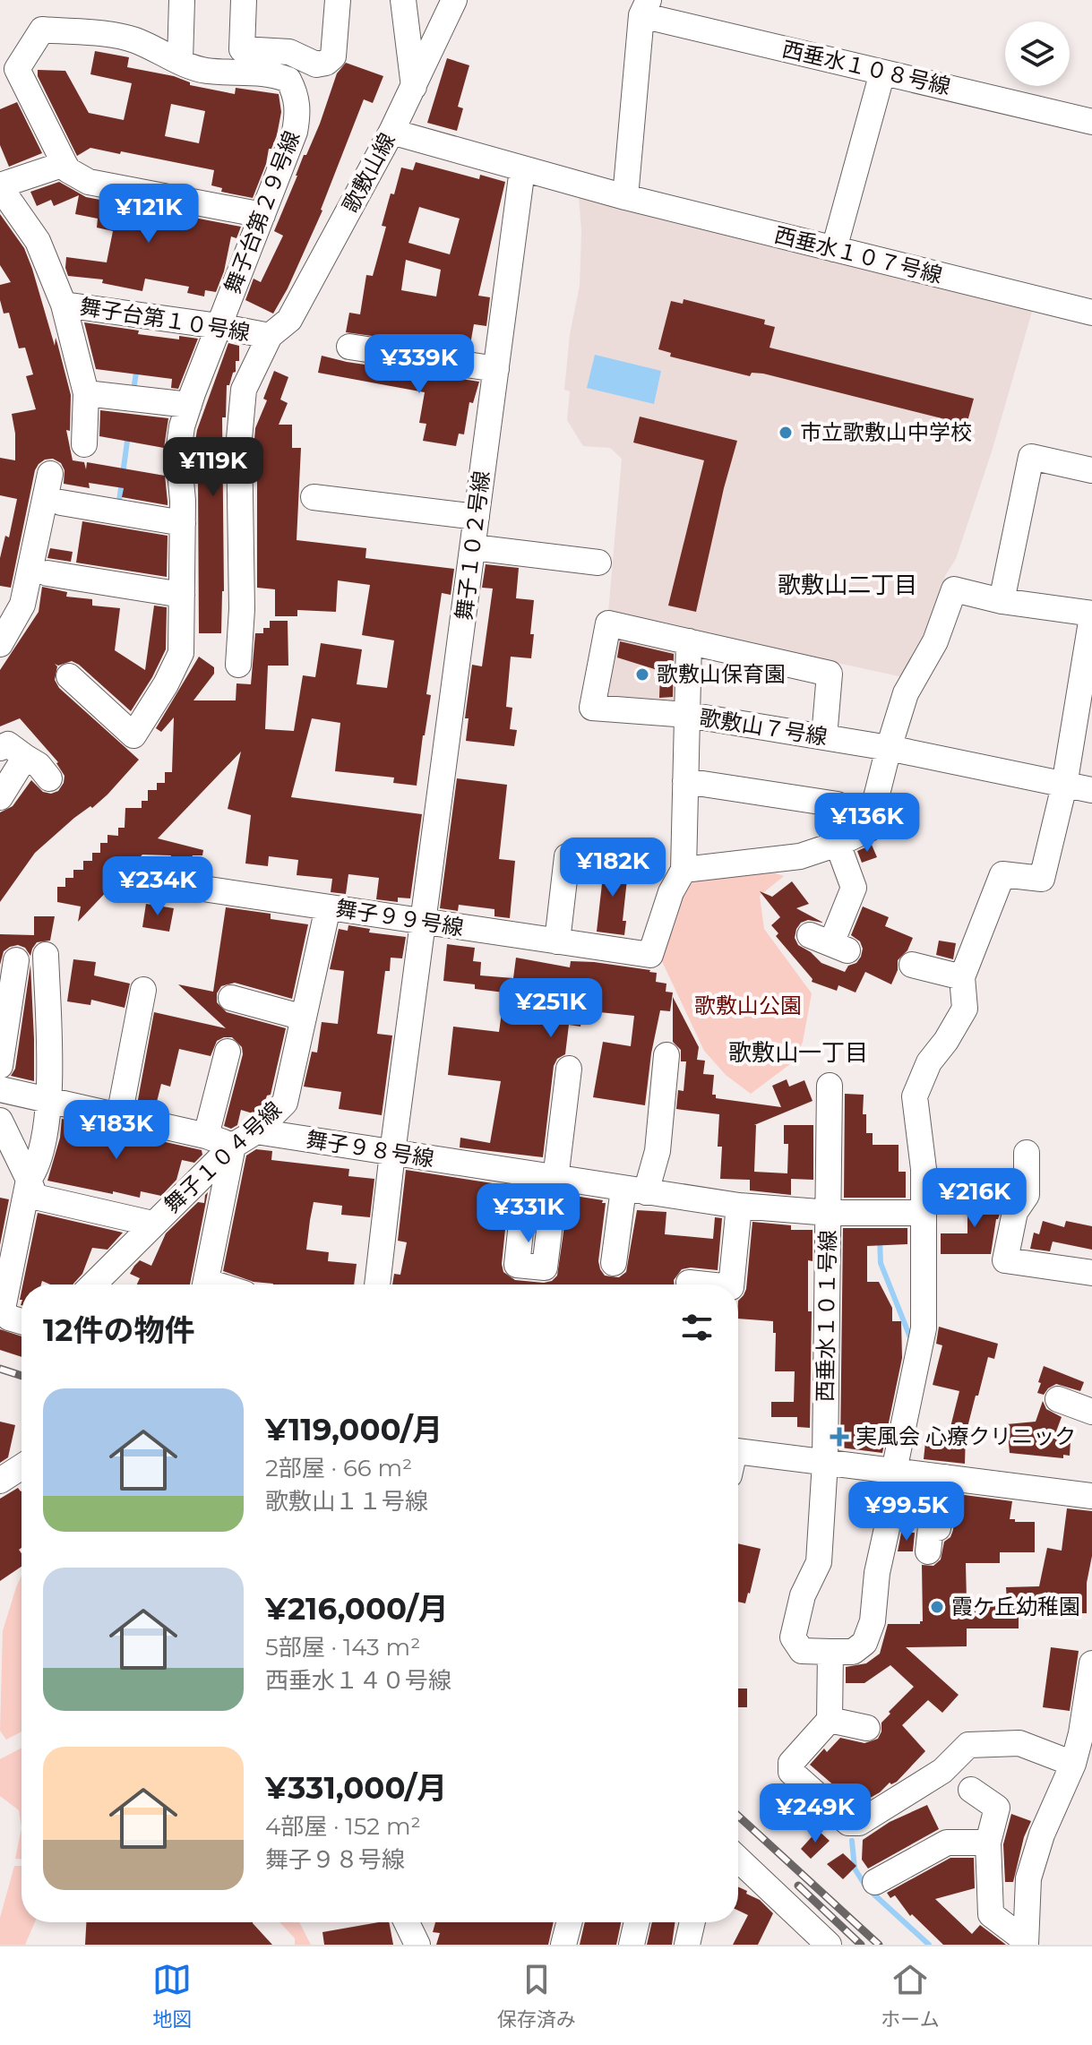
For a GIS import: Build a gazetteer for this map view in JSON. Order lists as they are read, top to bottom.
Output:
{
  "streets": {
    "street": [
      "西垂水１０８号線",
      "歌敷山線",
      "舞子台第２９号線",
      "西垂水１０７号線",
      "舞子台第１０号線",
      "舞子１０２号線",
      "歌敷山７号線",
      "舞子９９号線",
      "舞子９８号線",
      "舞子１０４号線",
      "西垂水１０１号線"
    ]
  },
  "crossings": [
    ["歌敷山線", "西垂水１０７号線"],
    ["歌敷山線", "舞子台第１０号線"],
    ["舞子台第２９号線", "舞子台第１０号線"],
    ["西垂水１０７号線", "舞子１０２号線"],
    ["舞子１０２号線", "舞子９９号線"],
    ["舞子１０２号線", "舞子９８号線"],
    ["舞子９９号線", "舞子１０４号線"],
    ["舞子９８号線", "舞子１０４号線"],
    ["舞子９８号線", "西垂水１０１号線"]
  ],
  "districts": ["歌敷山二丁目", "歌敷山一丁目"],
  "parks": ["歌敷山公園"],
  "places": {
    "other": ["市立歌敷山中学校", "歌敷山保育園", "霞ケ丘幼稚園"],
    "health": ["実風会 心療クリニック"]
  },
  "page": {
    "price": [
      "¥121K",
      "¥339K",
      "¥119K",
      "¥136K",
      "¥182K",
      "¥234K",
      "¥251K",
      "¥183K",
      "¥216K",
      "¥331K",
      "¥99.5K",
      "¥249K"
    ],
    "heading": "12件の物件",
    "list": [
      {
        "name": "¥119,000/月",
        "note": "2部屋 · 66 m² · 歌敷山１１号線"
      },
      {
        "name": "¥216,000/月",
        "note": "5部屋 · 143 m² · 西垂水１４０号線"
      },
      {
        "name": "¥331,000/月",
        "note": "4部屋 · 152 m² · 舞子９８号線"
      }
    ],
    "tabs": ["地図", "保存済み", "ホーム"]
  }
}
